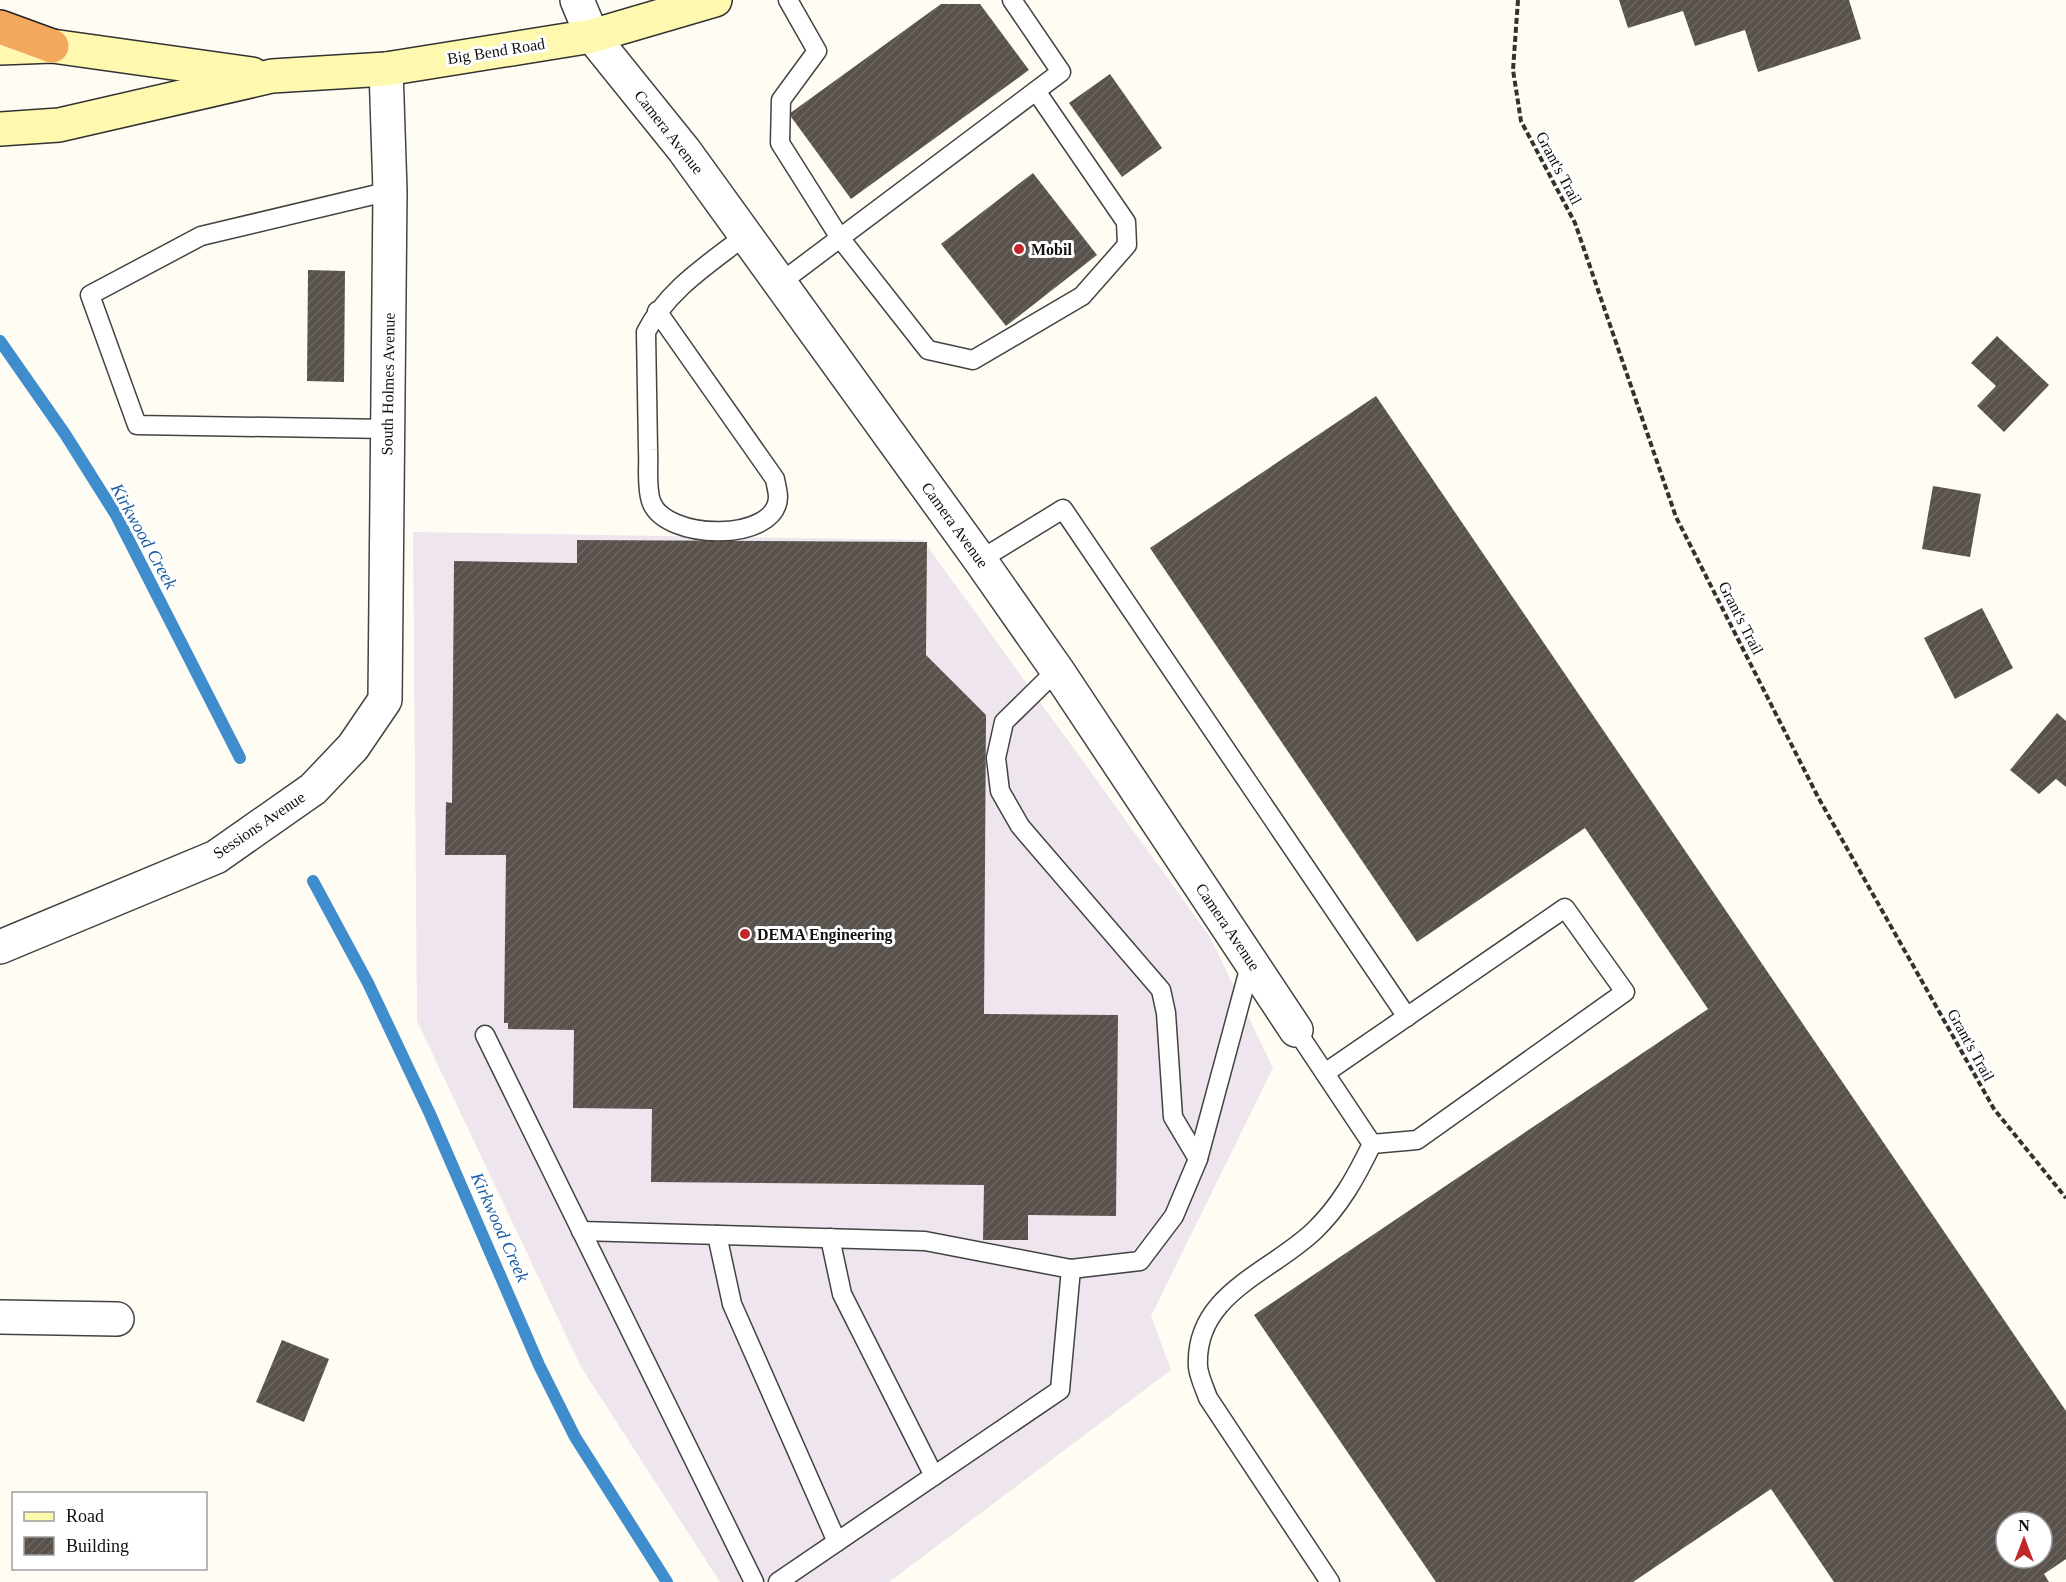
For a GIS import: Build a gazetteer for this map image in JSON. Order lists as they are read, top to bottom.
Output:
{
  "streets": {
    "main road": ["Big Bend Road"],
    "street": ["Camera Avenue", "South Holmes Avenue", "Sessions Avenue"],
    "path": ["Grant's Trail"]
  },
  "crossings": [
    ["Big Bend Road", "Camera Avenue"],
    ["Big Bend Road", "South Holmes Avenue"],
    ["South Holmes Avenue", "Sessions Avenue"]
  ],
  "water": ["Kirkwood Creek"],
  "places": ["Mobil", "DEMA Engineering"],
  "legend": ["Road", "Building"],
  "north": "top"
}
